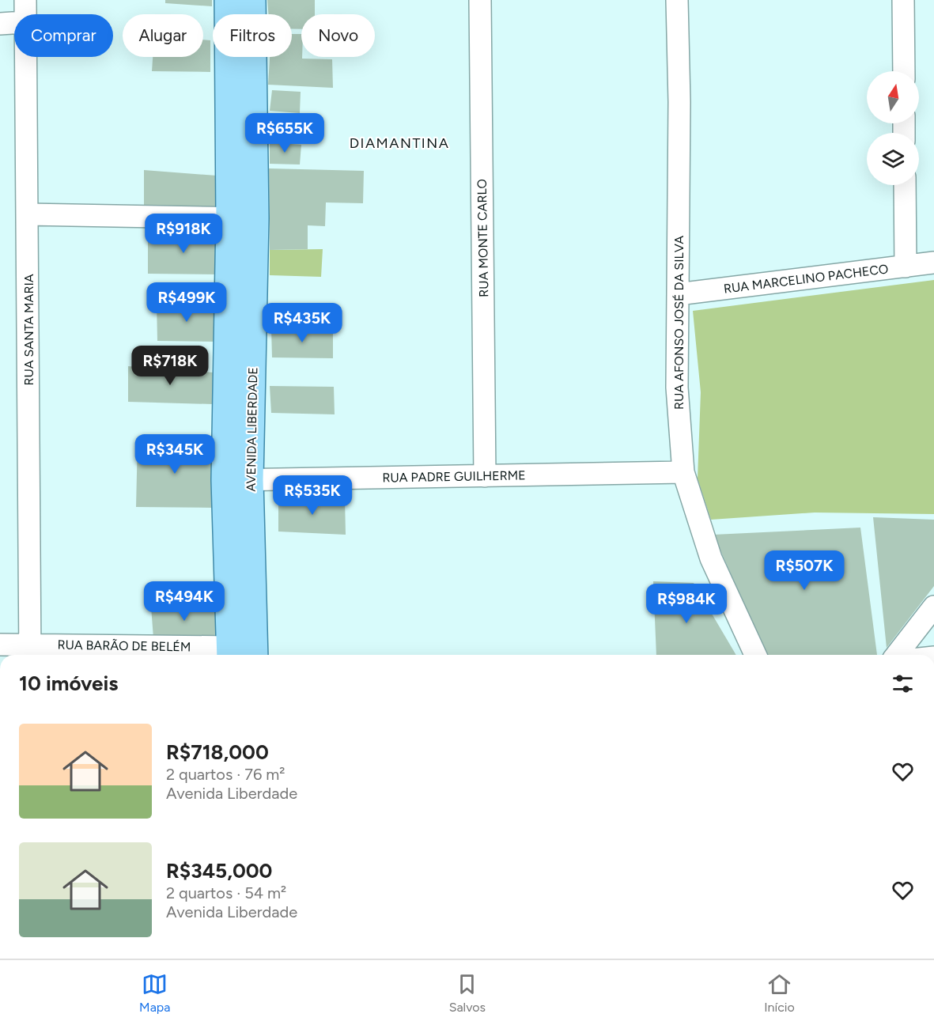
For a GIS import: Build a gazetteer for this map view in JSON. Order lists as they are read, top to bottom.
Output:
{
  "streets": {
    "main road": ["AVENIDA LIBERDADE"],
    "street": [
      "RUA MONTE CARLO",
      "RUA MARCELINO PACHECO",
      "RUA AFONSO JOSÉ DA SILVA",
      "RUA SANTA MARIA",
      "RUA PADRE GUILHERME",
      "RUA BARÃO DE BELÉM"
    ]
  },
  "crossings": [
    ["RUA MONTE CARLO", "RUA PADRE GUILHERME"],
    ["RUA MARCELINO PACHECO", "RUA AFONSO JOSÉ DA SILVA"],
    ["RUA AFONSO JOSÉ DA SILVA", "RUA PADRE GUILHERME"],
    ["RUA SANTA MARIA", "RUA BARÃO DE BELÉM"],
    ["AVENIDA LIBERDADE", "RUA PADRE GUILHERME"]
  ],
  "districts": ["DIAMANTINA"],
  "north": "top",
  "page": {
    "chip": [
      "Comprar",
      "Alugar",
      "Filtros",
      "Novo"
    ],
    "price": [
      "R$655K",
      "R$918K",
      "R$499K",
      "R$435K",
      "R$718K",
      "R$345K",
      "R$535K",
      "R$507K",
      "R$494K",
      "R$984K"
    ],
    "heading": "10 imóveis",
    "list": [
      {
        "name": "R$718,000",
        "note": "2 quartos · 76 m² · Avenida Liberdade"
      },
      {
        "name": "R$345,000",
        "note": "2 quartos · 54 m² · Avenida Liberdade"
      }
    ],
    "tabs": ["Mapa", "Salvos", "Início"]
  }
}
